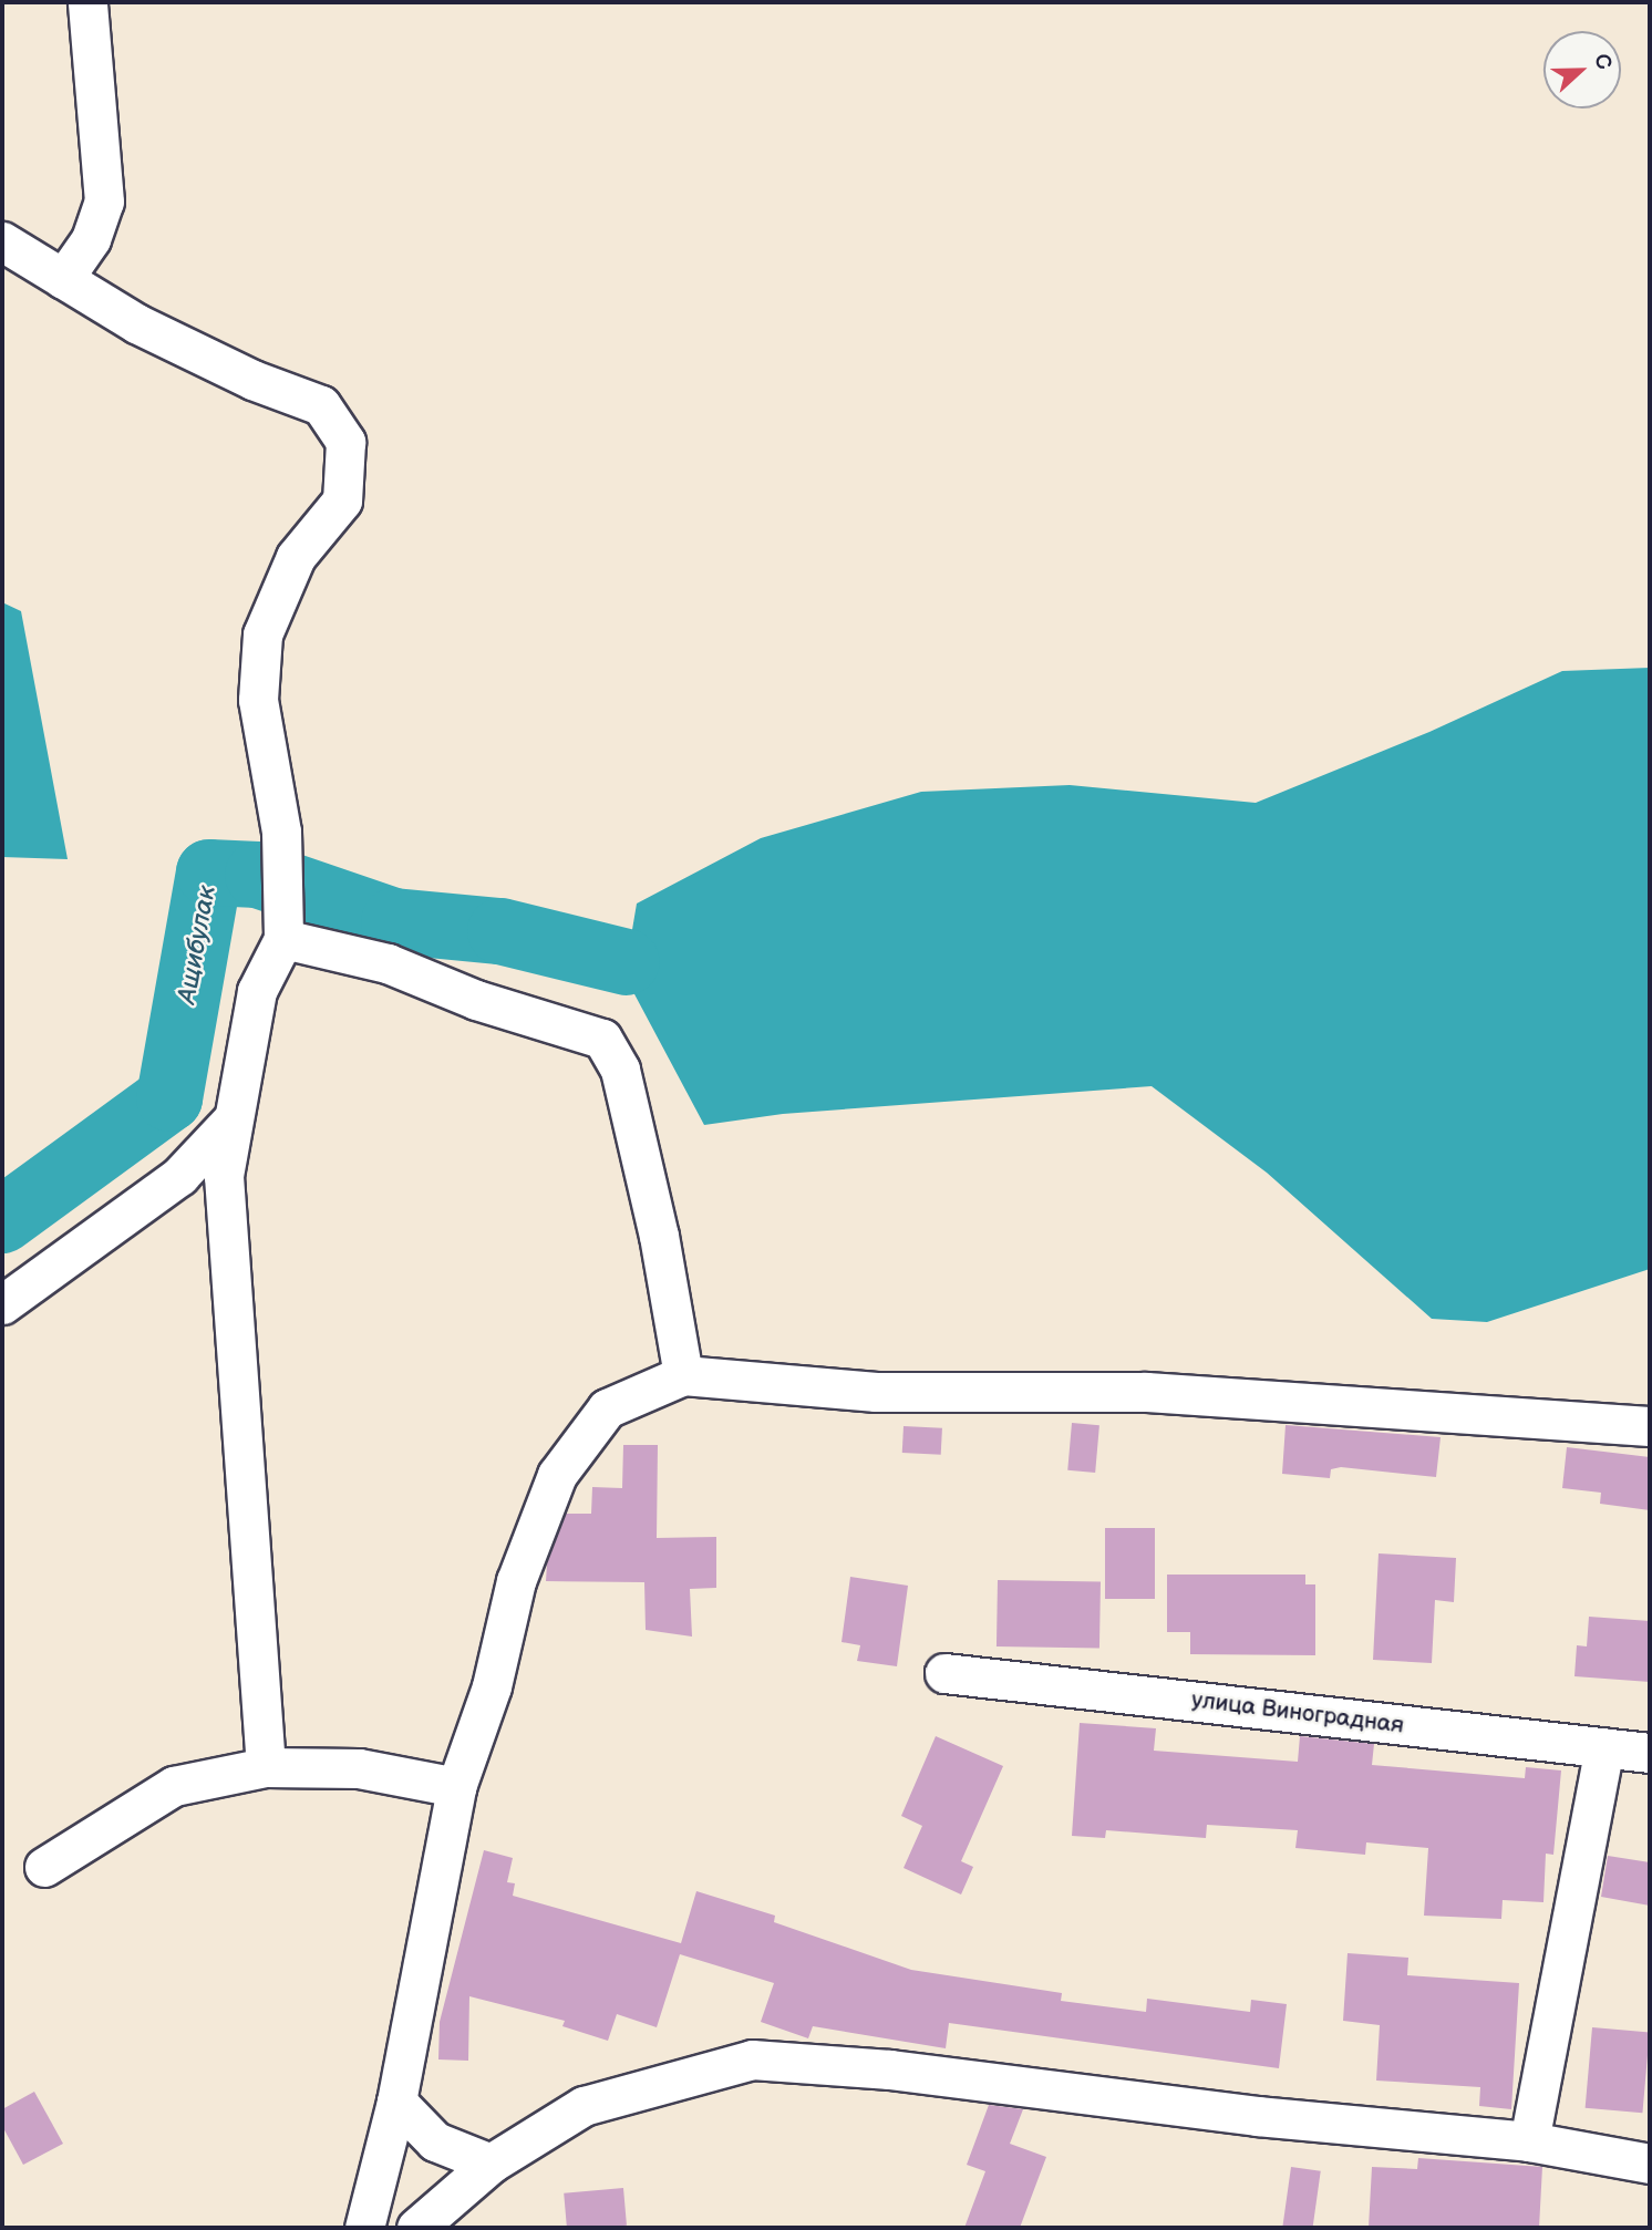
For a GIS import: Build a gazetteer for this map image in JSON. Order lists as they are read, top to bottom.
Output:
{
  "streets": {
    "street": ["улица Виноградная"]
  },
  "water": ["Ащибулак"],
  "north": "right"
}
